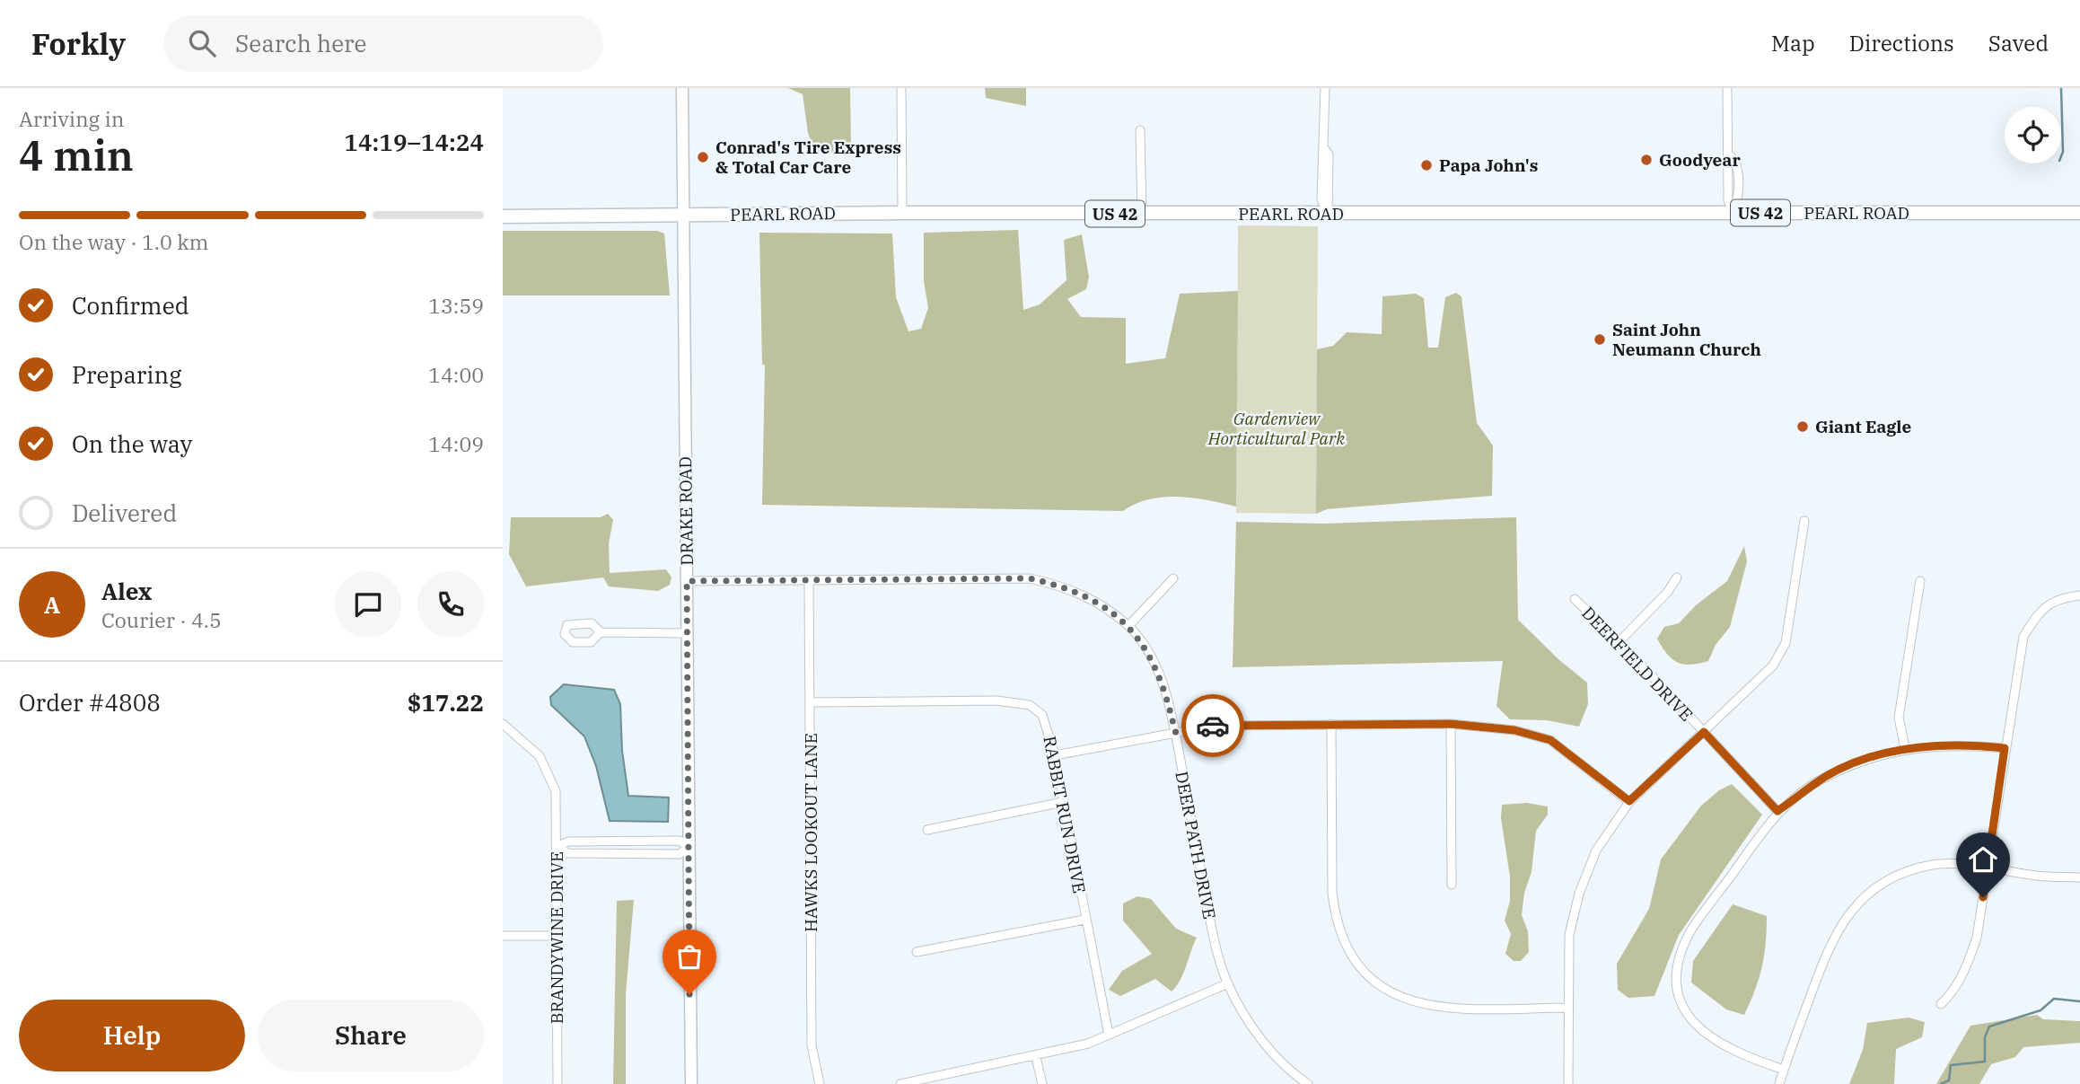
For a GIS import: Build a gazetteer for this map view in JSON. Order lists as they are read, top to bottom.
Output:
{
  "streets": {
    "main road": ["US 42", "PEARL ROAD"],
    "street": [
      "DRAKE ROAD",
      "DEERFIELD DRIVE",
      "RABBIT RUN DRIVE",
      "HAWKS LOOKOUT LANE",
      "DEER PATH DRIVE",
      "BRANDYWINE DRIVE"
    ]
  },
  "crossings": [
    ["PEARL ROAD", "DRAKE ROAD"],
    ["DRAKE ROAD", "DEER PATH DRIVE"],
    ["RABBIT RUN DRIVE", "HAWKS LOOKOUT LANE"],
    ["HAWKS LOOKOUT LANE", "DEER PATH DRIVE"]
  ],
  "parks": ["Gardenview Horticultural Park"],
  "places": [
    "Conrad's Tire Express & Total Car Care",
    "Goodyear",
    "Papa John's",
    "Saint John Neumann Church",
    "Giant Eagle"
  ],
  "page": {
    "header": "Forkly",
    "search": "Search here",
    "nav": ["Map", "Directions", "Saved"],
    "heading": ["4 min", "Arriving in", "14:19–14:24"],
    "panel": [
      "Alex",
      "Courier · 4.5",
      "Order #4808",
      "$17.22"
    ],
    "bar": "On the way · 1.0 km",
    "list": [
      ["Confirmed", "13:59"],
      ["Preparing", "14:00"],
      ["On the way", "14:09"],
      "Delivered"
    ],
    "round": "A",
    "buttons": ["Help", "Share"]
  }
}
